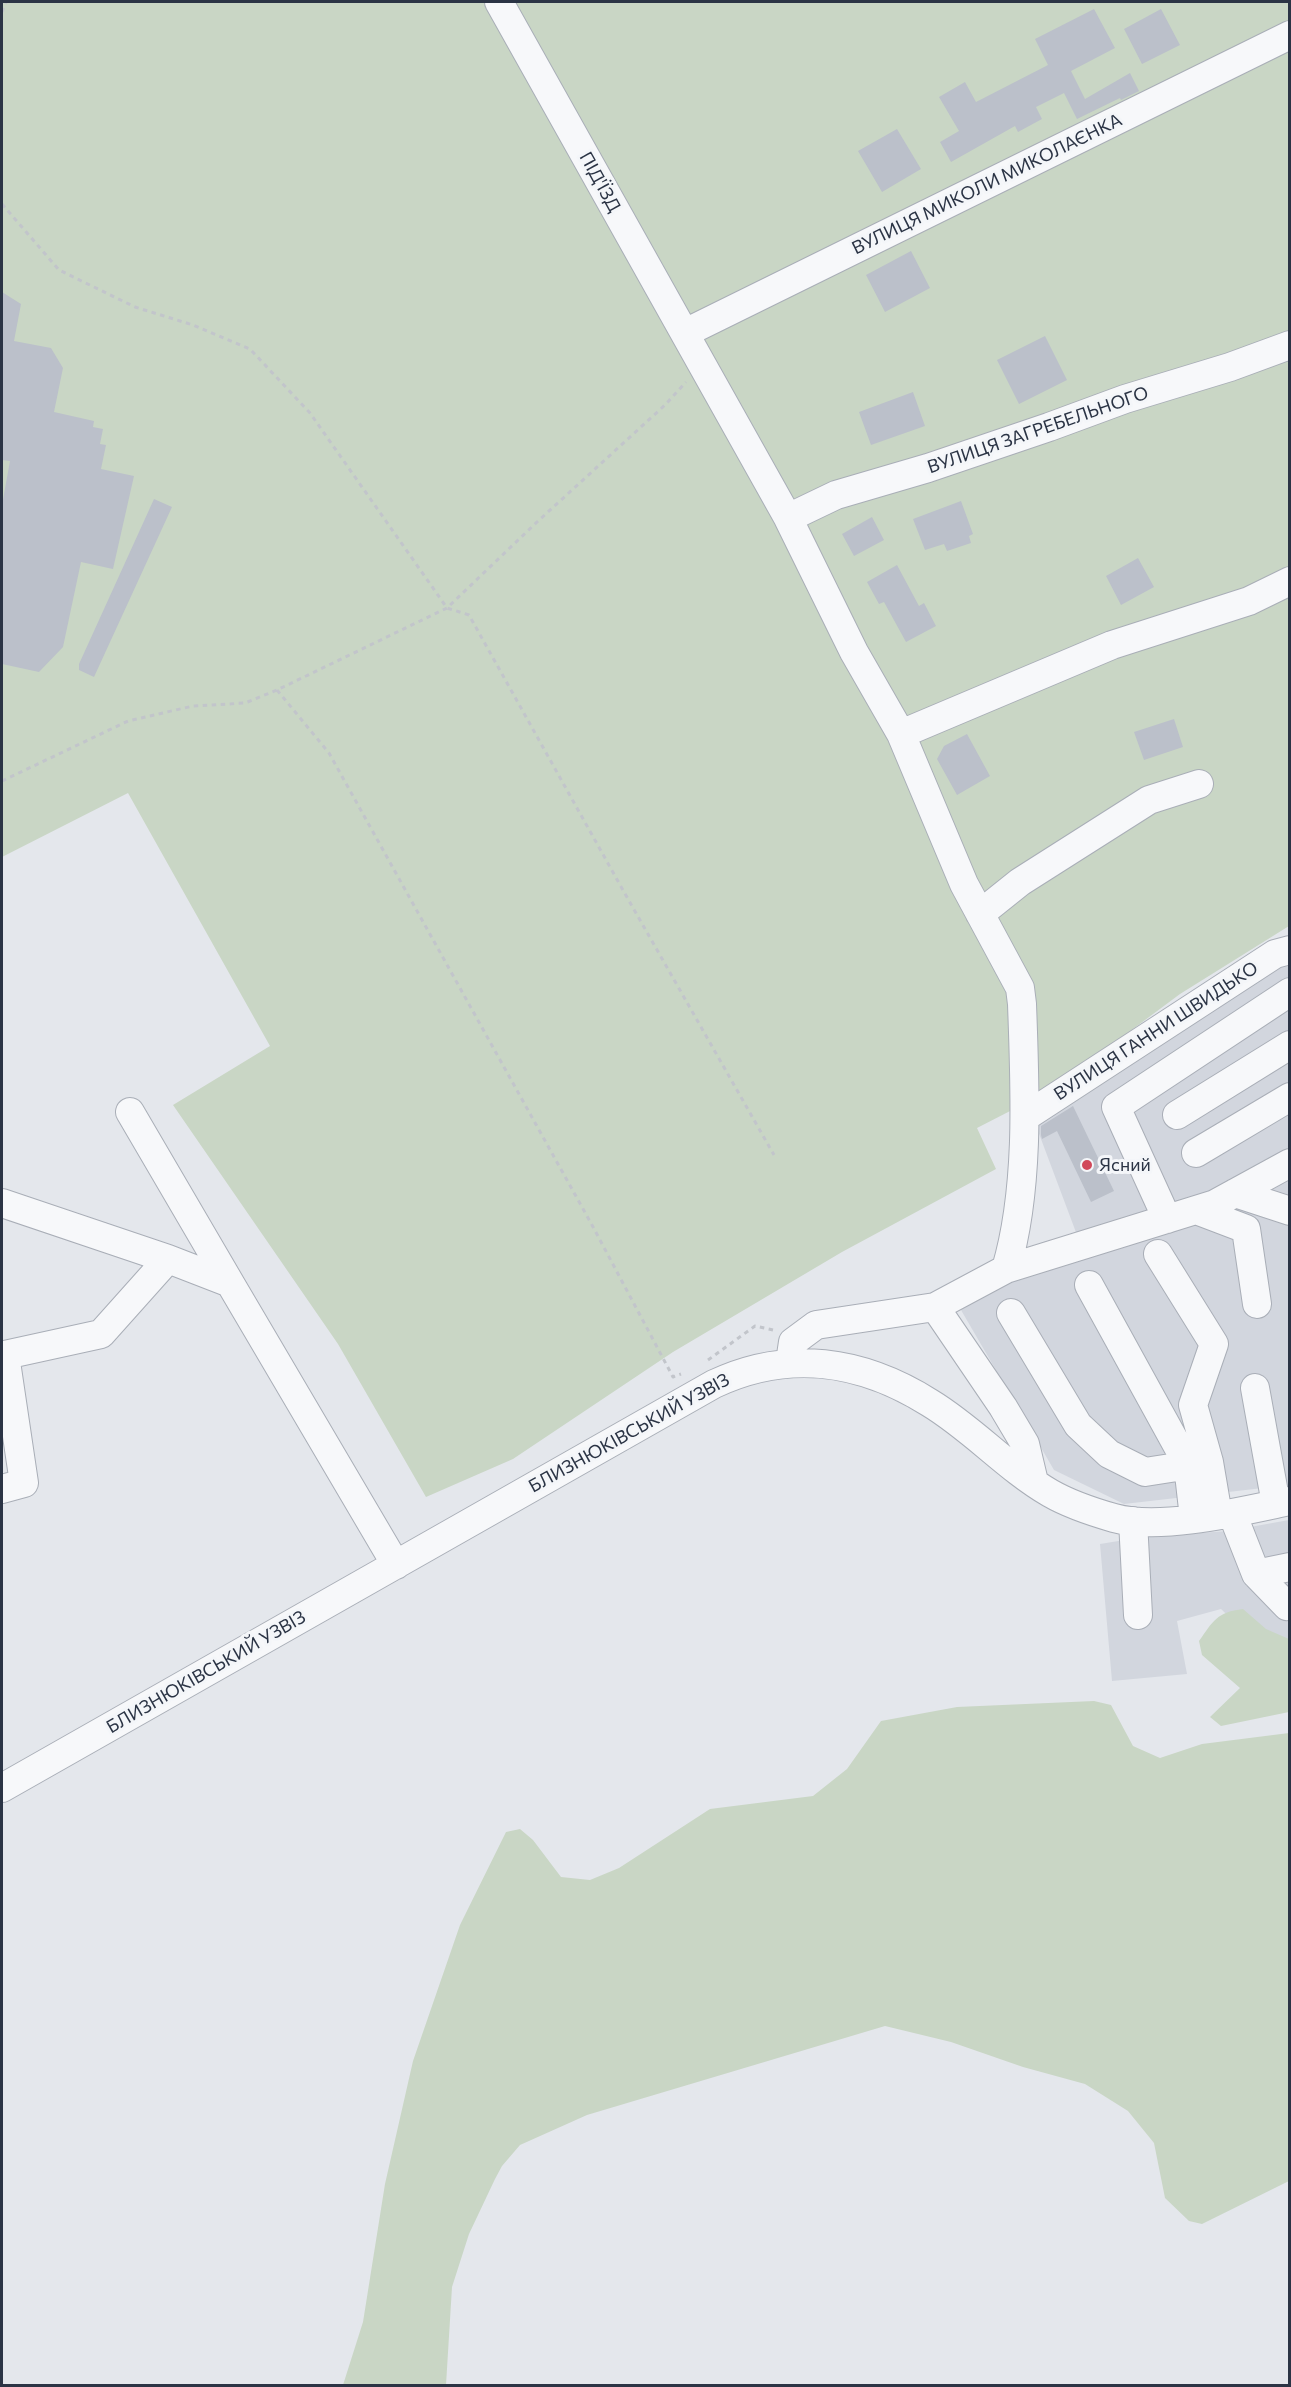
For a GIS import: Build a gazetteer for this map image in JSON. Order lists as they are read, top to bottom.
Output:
{
  "streets": {
    "street": [
      "ПІД'ЇЗД",
      "ВУЛИЦЯ МИКОЛИ МИКОЛАЄНКА",
      "ВУЛИЦЯ ЗАГРЕБЕЛЬНОГО",
      "ВУЛИЦЯ ГАННИ ШВИДЬКО",
      "БЛИЗНЮКІВСЬКИЙ УЗВІЗ"
    ]
  },
  "crossings": [
    ["ПІД'ЇЗД", "ВУЛИЦЯ МИКОЛИ МИКОЛАЄНКА"],
    ["ПІД'ЇЗД", "ВУЛИЦЯ ЗАГРЕБЕЛЬНОГО"],
    ["ПІД'ЇЗД", "ВУЛИЦЯ ГАННИ ШВИДЬКО"]
  ],
  "places": ["Ясний"]
}
